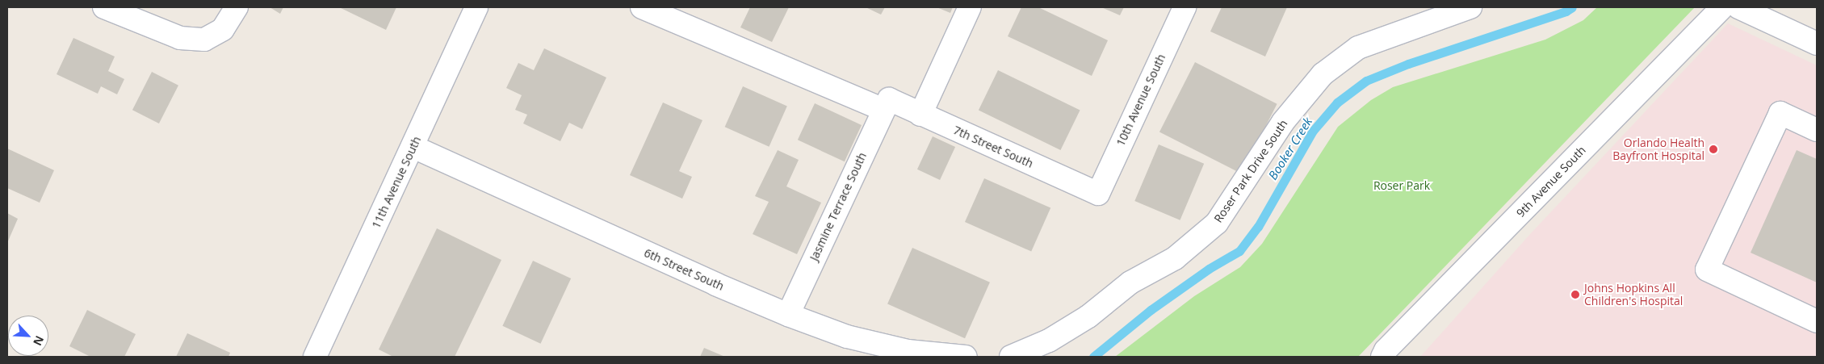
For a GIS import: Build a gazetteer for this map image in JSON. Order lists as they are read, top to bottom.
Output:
{
  "streets": {
    "street": [
      "10th Avenue South",
      "7th Street South",
      "Roser Park Drive South",
      "9th Avenue South",
      "11th Avenue South",
      "Jasmine Terrace South",
      "6th Street South"
    ]
  },
  "crossings": [
    ["10th Avenue South", "7th Street South"],
    ["7th Street South", "Jasmine Terrace South"],
    ["11th Avenue South", "6th Street South"],
    ["Jasmine Terrace South", "6th Street South"]
  ],
  "water": ["Booker Creek"],
  "parks": ["Roser Park"],
  "places": ["Orlando Health Bayfront Hospital", "Johns Hopkins All Children's Hospital"],
  "north": "bottom right"
}
